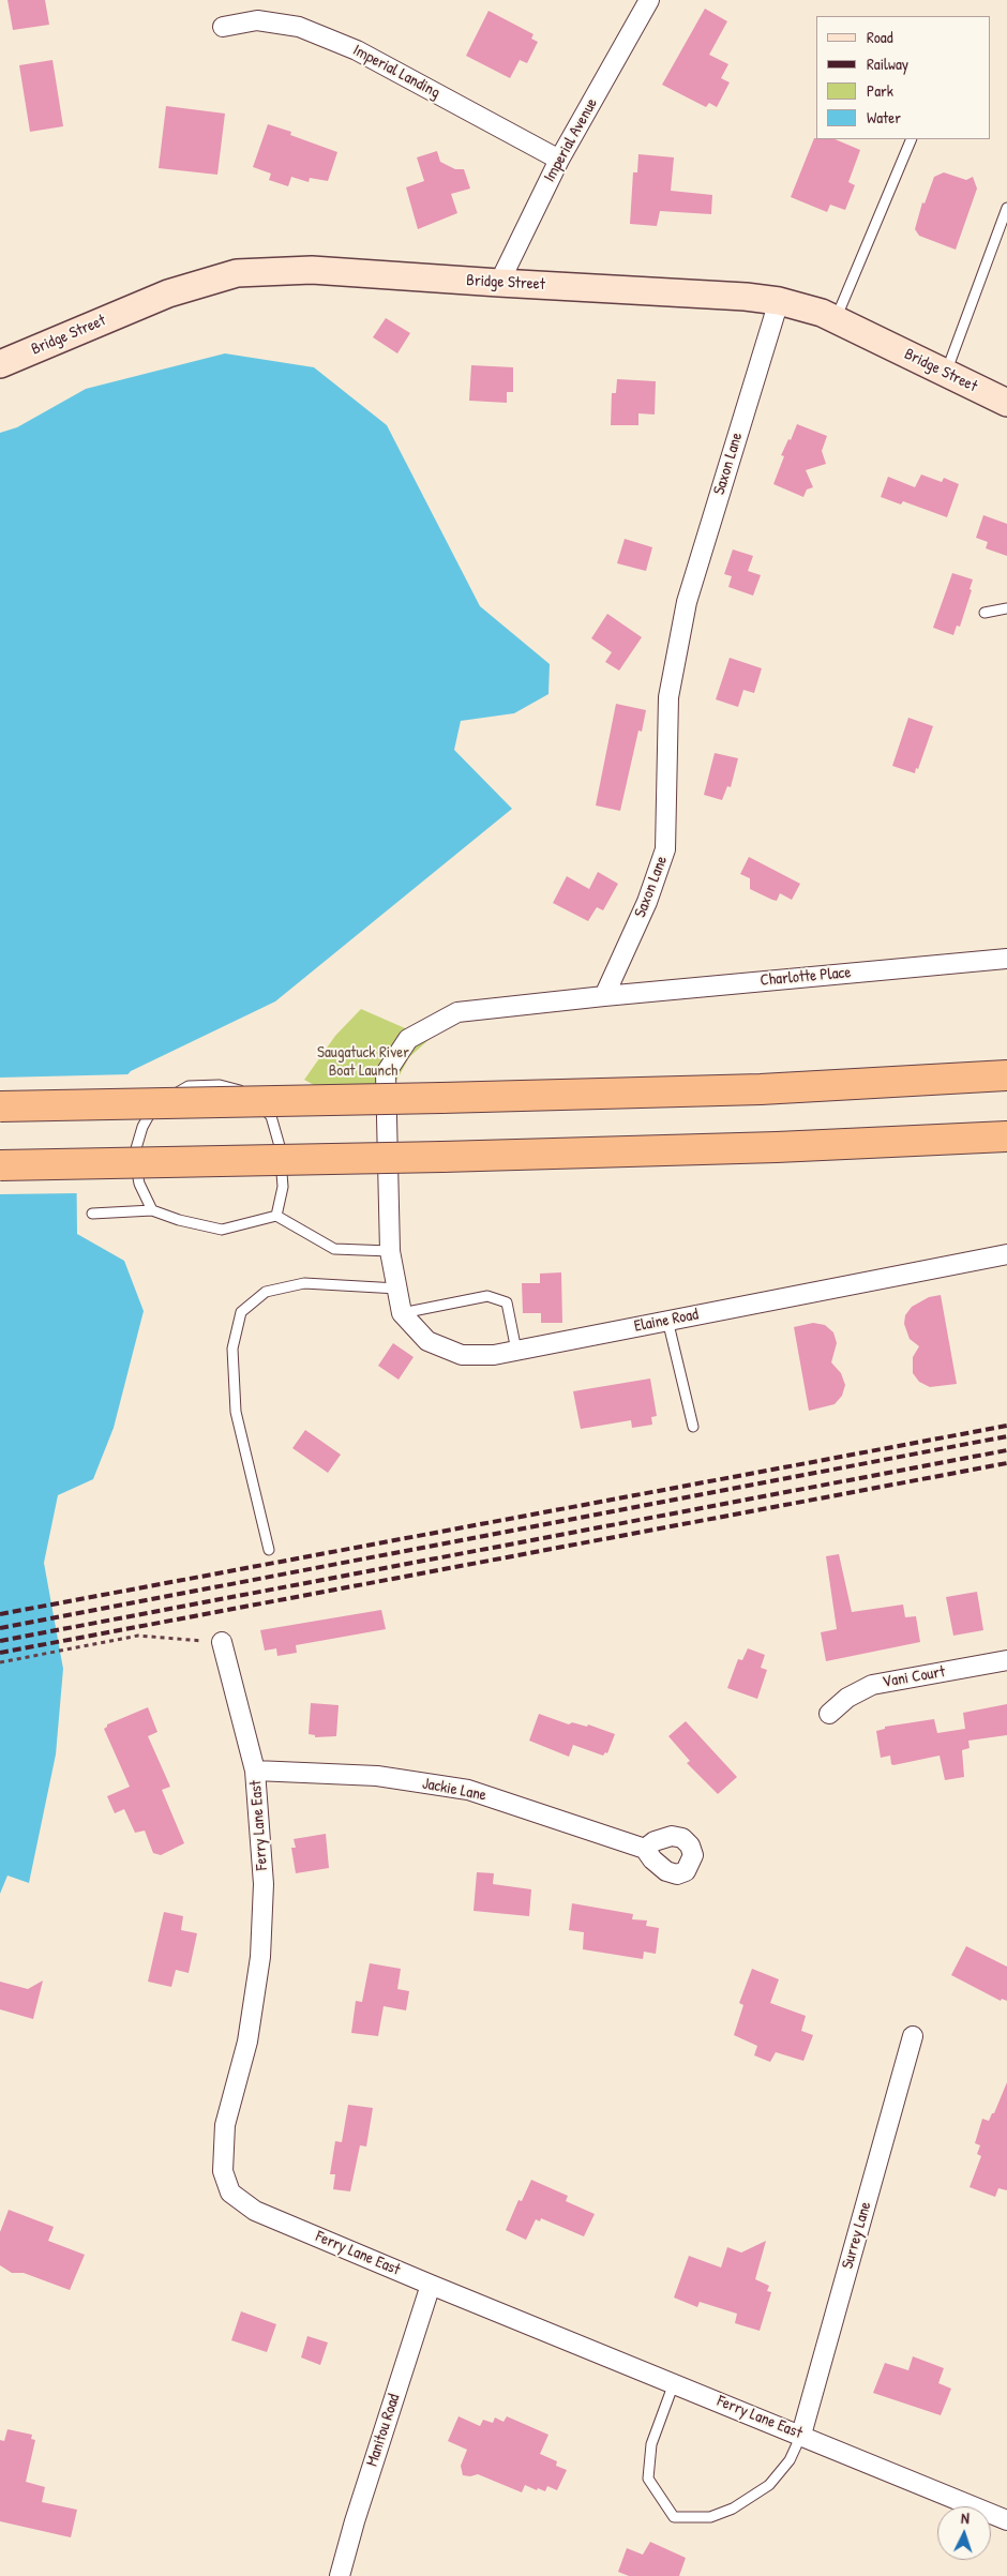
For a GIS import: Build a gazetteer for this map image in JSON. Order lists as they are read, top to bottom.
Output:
{
  "streets": {
    "main road": ["Bridge Street"],
    "street": [
      "Imperial Landing",
      "Imperial Avenue",
      "Saxon Lane",
      "Charlotte Place",
      "Elaine Road",
      "Vani Court",
      "Jackie Lane",
      "Ferry Lane East",
      "Surrey Lane",
      "Manitou Road"
    ]
  },
  "crossings": [
    ["Imperial Landing", "Imperial Avenue"],
    ["Imperial Avenue", "Bridge Street"],
    ["Bridge Street", "Saxon Lane"],
    ["Saxon Lane", "Charlotte Place"],
    ["Jackie Lane", "Ferry Lane East"],
    ["Ferry Lane East", "Surrey Lane"],
    ["Ferry Lane East", "Manitou Road"]
  ],
  "parks": ["Saugatuck River Boat Launch"],
  "legend": [
    "Road",
    "Railway",
    "Park",
    "Water"
  ],
  "north": "top"
}
